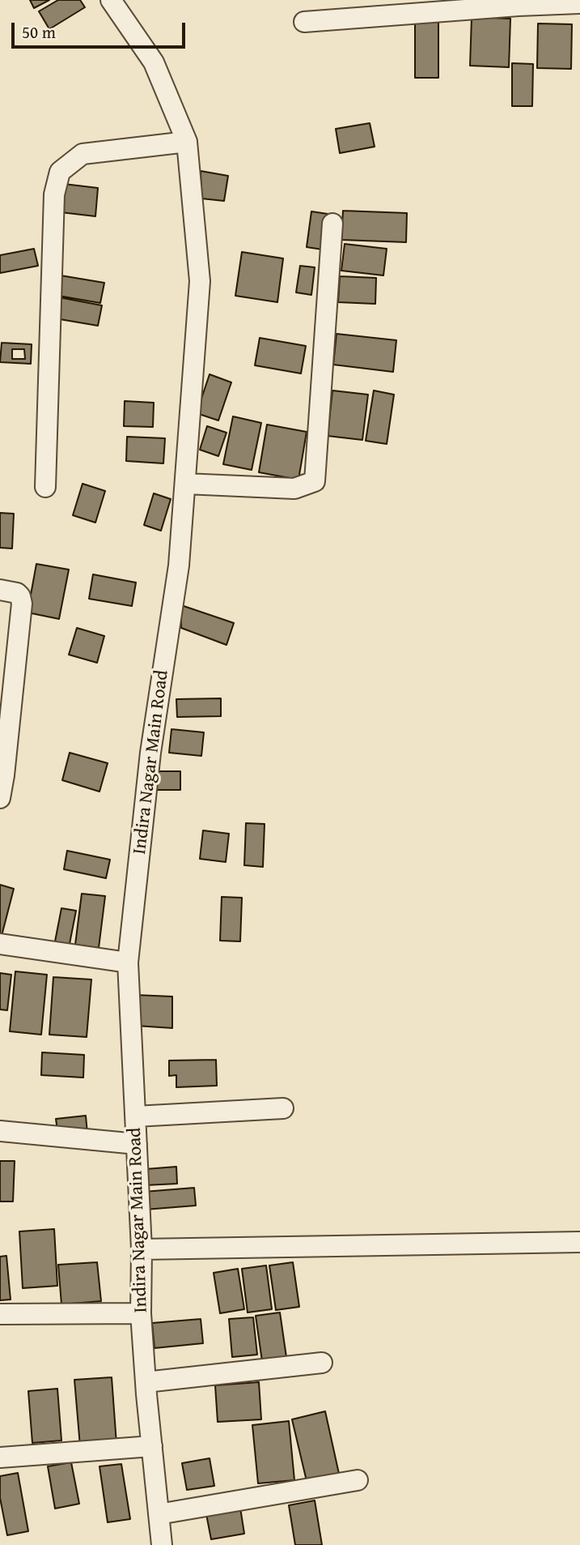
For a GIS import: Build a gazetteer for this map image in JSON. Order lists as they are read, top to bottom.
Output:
{
  "streets": {
    "street": ["Indira Nagar Main Road"]
  },
  "scale_bar": "50 m"
}
